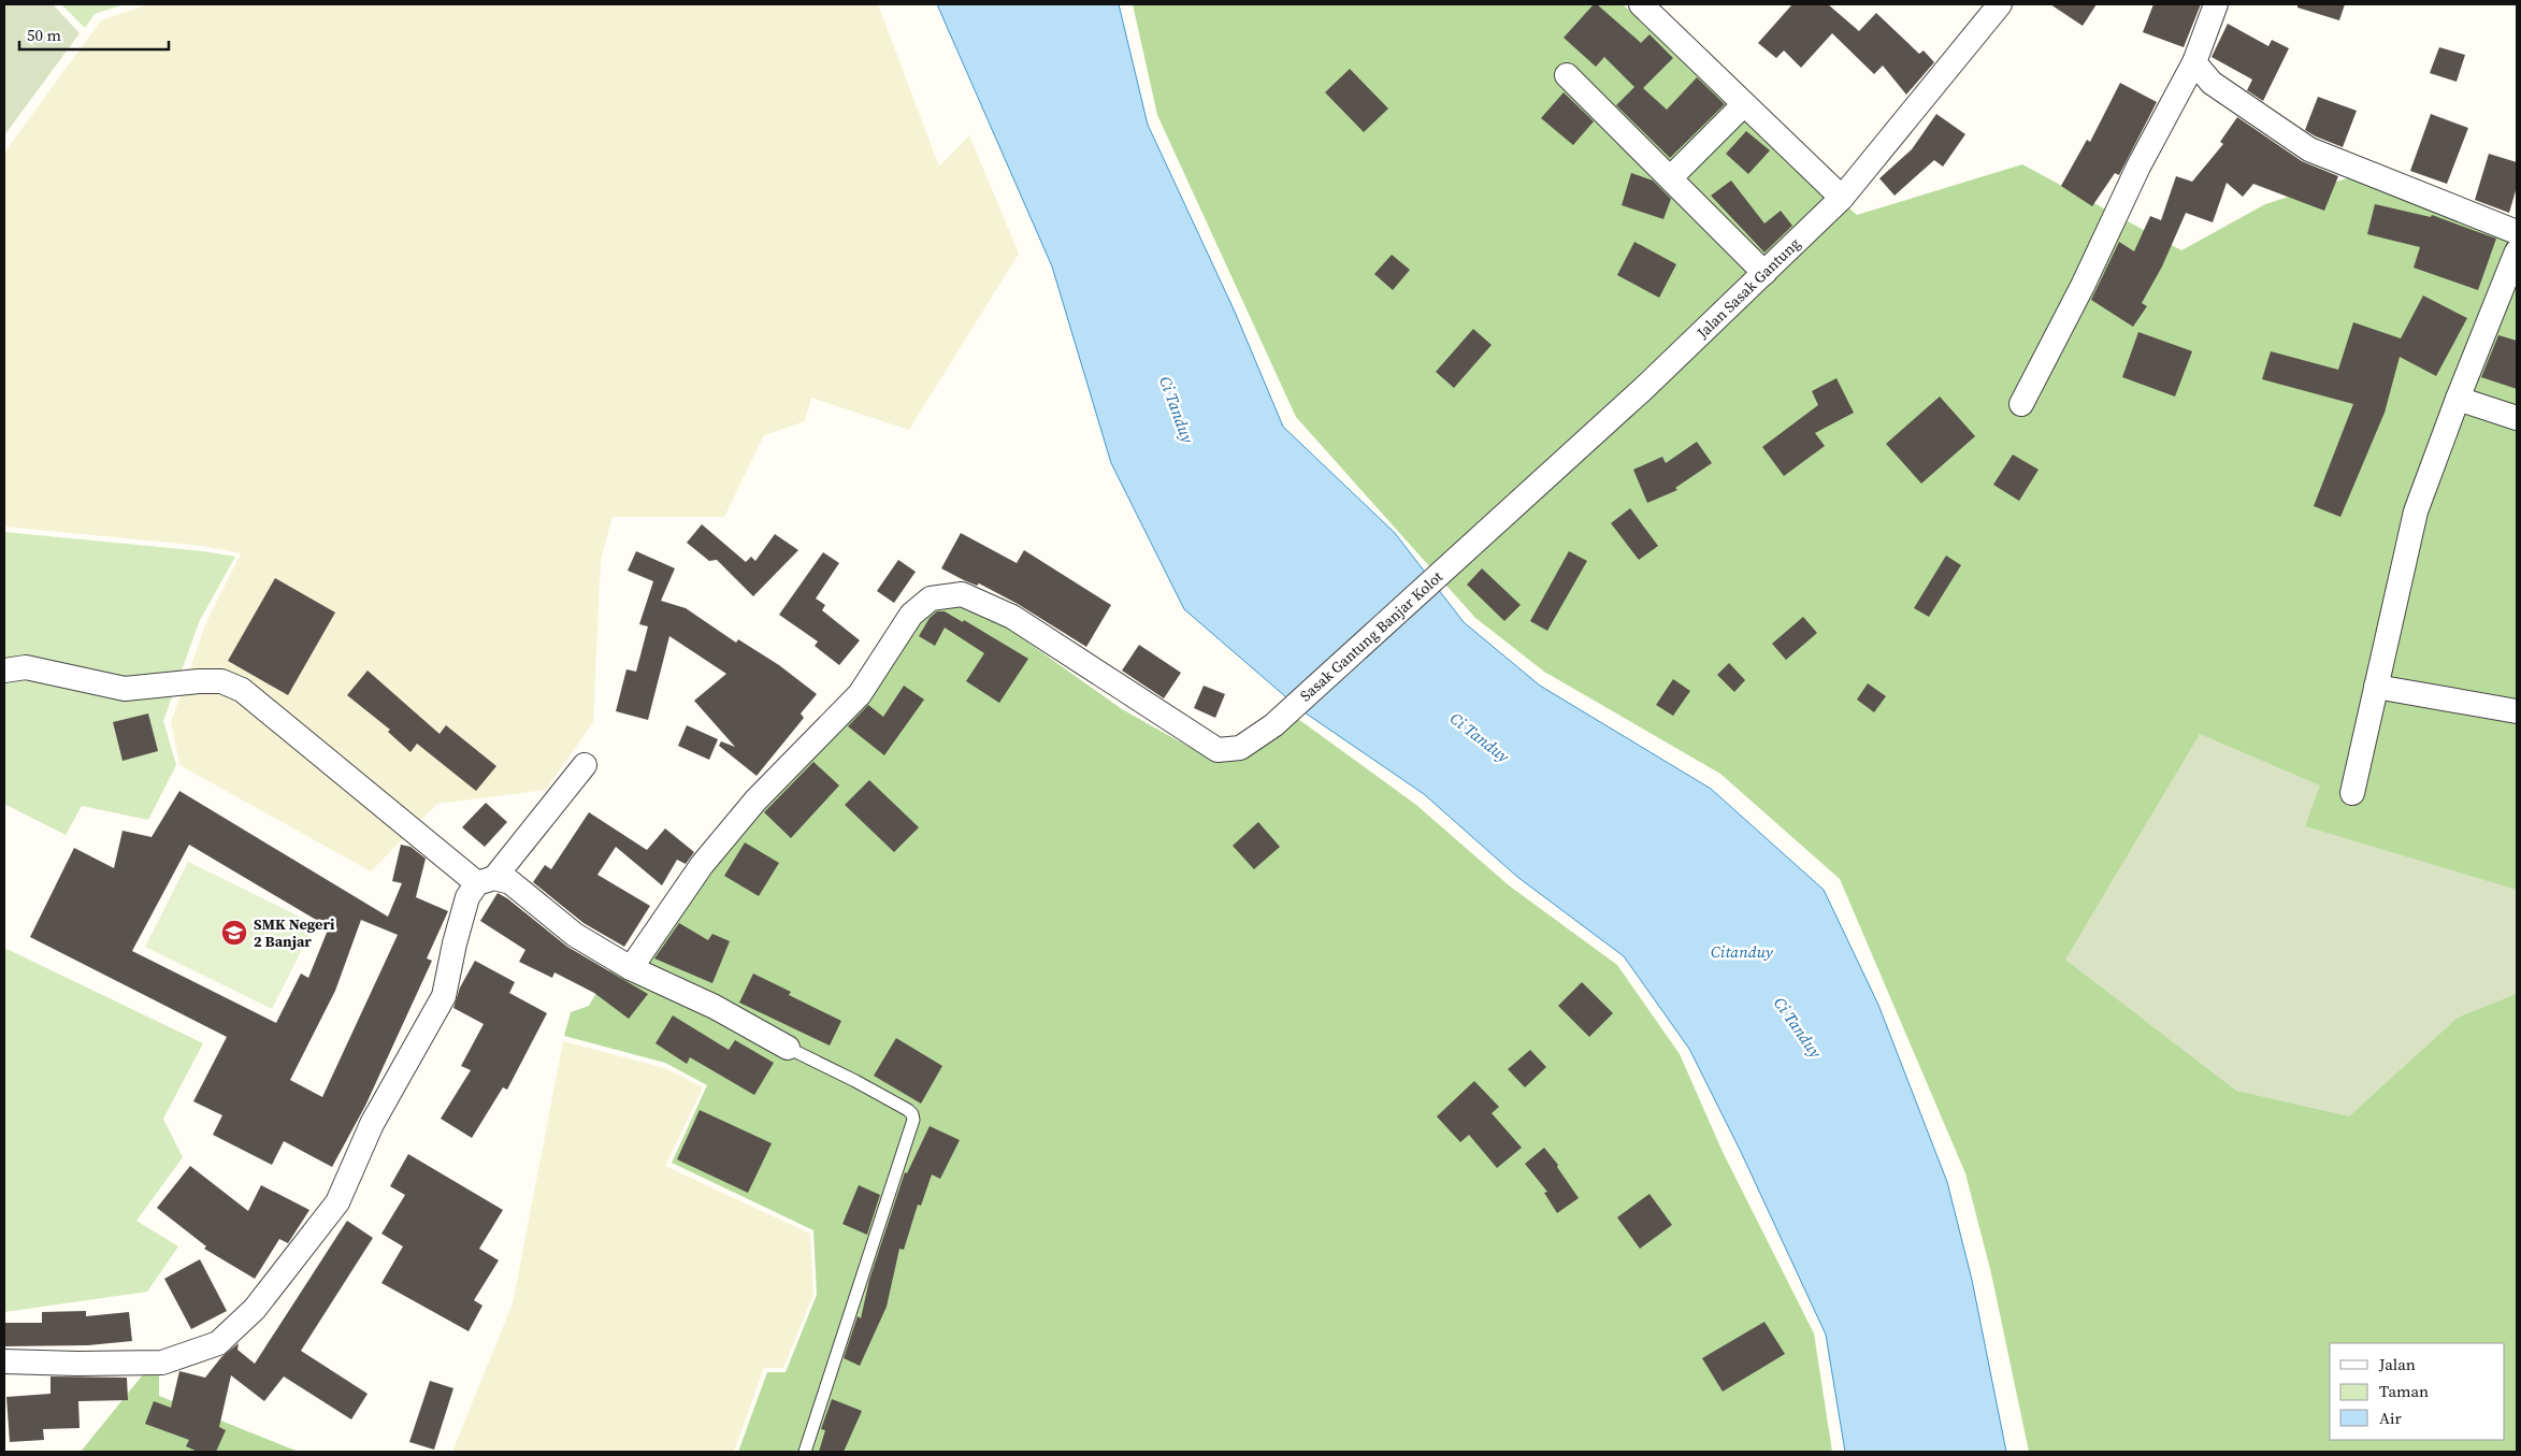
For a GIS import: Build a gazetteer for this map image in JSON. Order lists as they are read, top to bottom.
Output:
{
  "streets": {
    "street": ["Jalan Sasak Gantung", "Sasak Gantung Banjar Kolot"]
  },
  "crossings": [
    ["Jalan Sasak Gantung", "Sasak Gantung Banjar Kolot"]
  ],
  "water": ["Ci Tanduy", "Citanduy"],
  "places": {
    "school or university": ["SMK Negeri 2 Banjar"]
  },
  "legend": ["Jalan", "Taman", "Air"],
  "scale_bar": "50 m"
}
